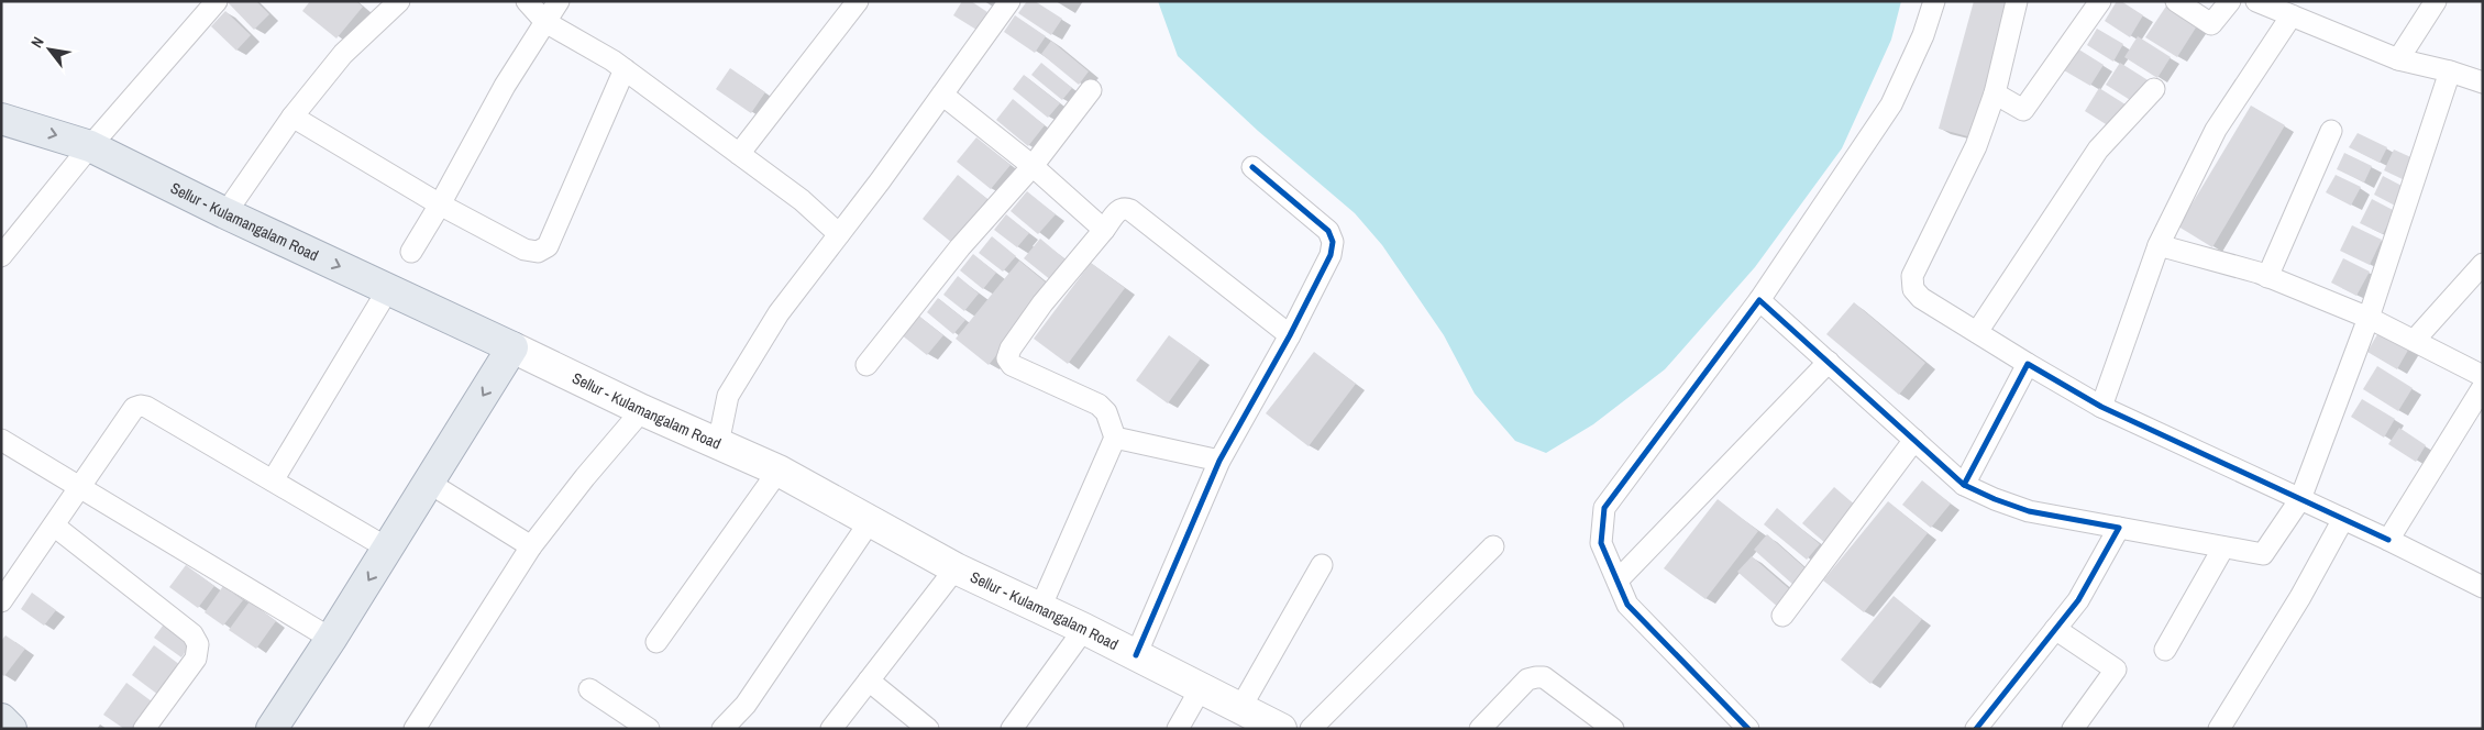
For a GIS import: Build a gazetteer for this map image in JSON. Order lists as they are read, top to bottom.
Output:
{
  "streets": {
    "main road": ["Sellur - Kulamangalam Road"]
  },
  "north": "top left"
}
